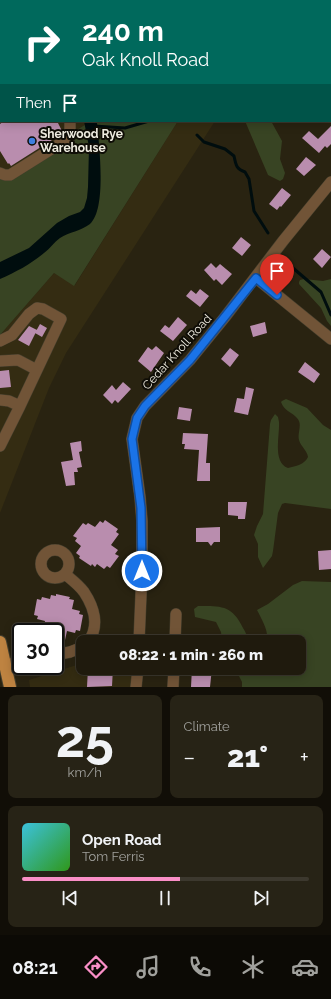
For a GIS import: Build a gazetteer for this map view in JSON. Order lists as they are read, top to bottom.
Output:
{
  "streets": {
    "street": ["Cedar Knoll Road"]
  },
  "places": ["Sherwood Rye Warehouse"],
  "page": {
    "turn": ["240 m", "Oak Knoll Road"],
    "then": "Then",
    "limit": "30",
    "trip": "08:22 · 1 min · 260 m",
    "tile": [
      ["25", "km/h"],
      "Climate"
    ],
    "heat": ["−", "21°", "+"],
    "song": ["Open Road", "Tom Ferris"],
    "tabs": "08:21"
  }
}
